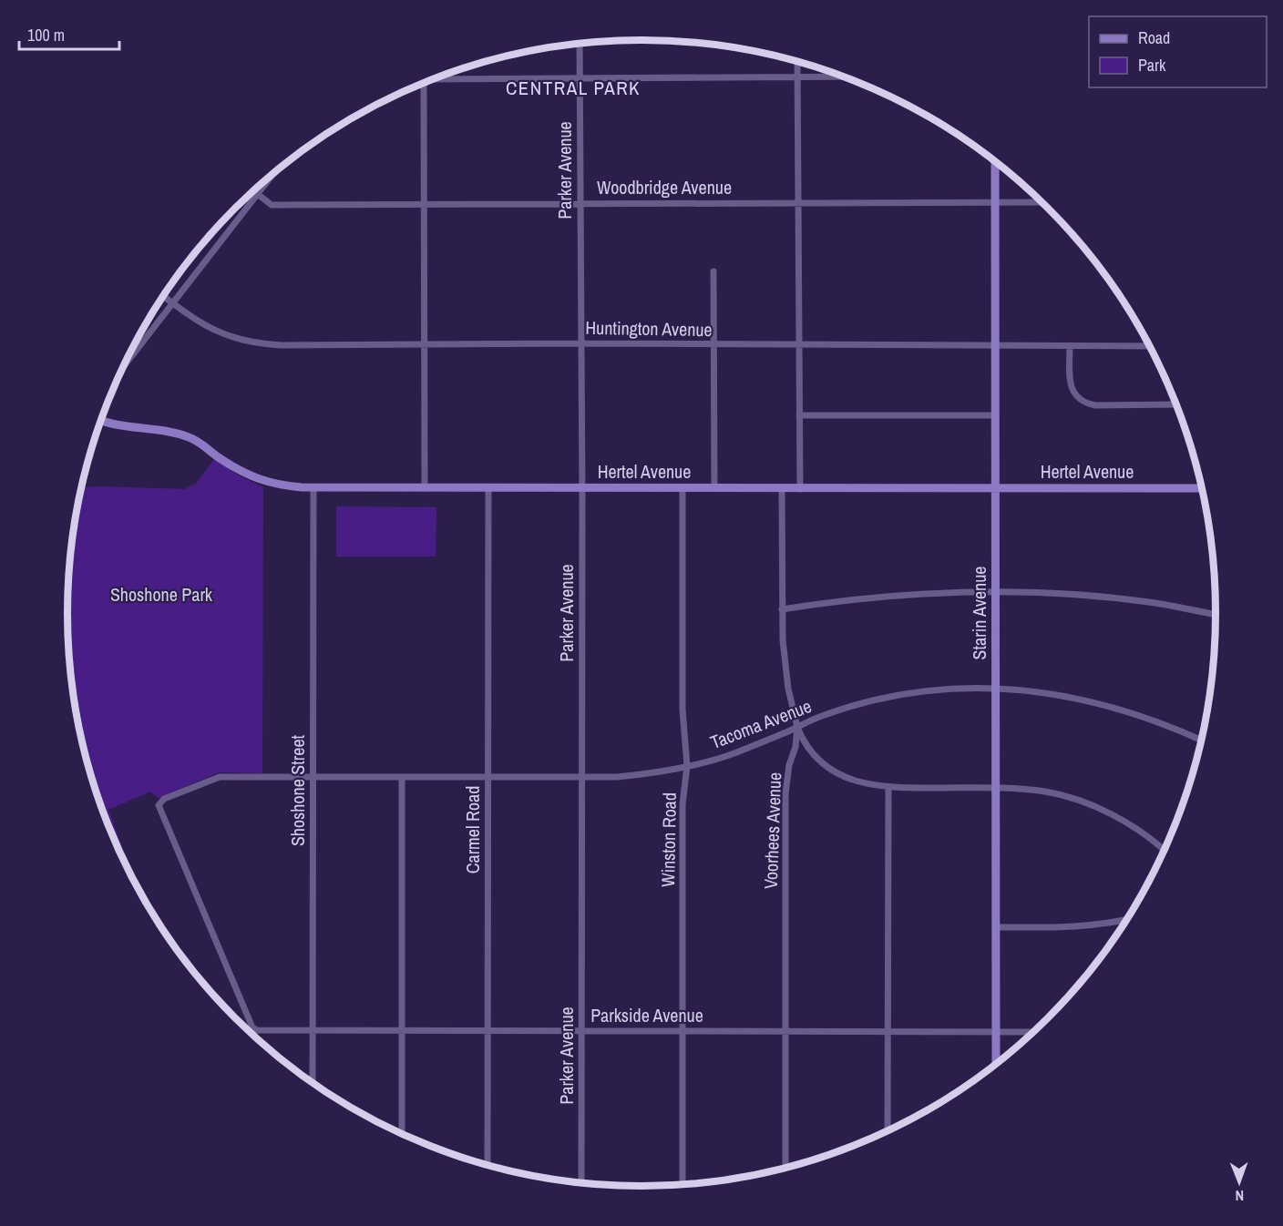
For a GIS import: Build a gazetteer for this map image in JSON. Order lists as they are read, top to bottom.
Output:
{
  "streets": {
    "street": [
      "Parker Avenue",
      "Woodbridge Avenue",
      "Huntington Avenue",
      "Hertel Avenue",
      "Starin Avenue",
      "Tacoma Avenue",
      "Shoshone Street",
      "Carmel Road",
      "Voorhees Avenue",
      "Winston Road",
      "Parkside Avenue"
    ]
  },
  "crossings": [
    ["Parker Avenue", "Woodbridge Avenue"],
    ["Parker Avenue", "Huntington Avenue"],
    ["Parker Avenue", "Hertel Avenue"],
    ["Parker Avenue", "Tacoma Avenue"],
    ["Parker Avenue", "Parkside Avenue"],
    ["Woodbridge Avenue", "Starin Avenue"],
    ["Huntington Avenue", "Starin Avenue"],
    ["Hertel Avenue", "Starin Avenue"],
    ["Hertel Avenue", "Shoshone Street"],
    ["Hertel Avenue", "Carmel Road"],
    ["Hertel Avenue", "Voorhees Avenue"],
    ["Hertel Avenue", "Winston Road"],
    ["Starin Avenue", "Tacoma Avenue"],
    ["Starin Avenue", "Parkside Avenue"],
    ["Tacoma Avenue", "Shoshone Street"],
    ["Tacoma Avenue", "Carmel Road"],
    ["Tacoma Avenue", "Voorhees Avenue"],
    ["Tacoma Avenue", "Winston Road"],
    ["Tacoma Avenue", "Parkside Avenue"],
    ["Shoshone Street", "Parkside Avenue"],
    ["Carmel Road", "Parkside Avenue"],
    ["Voorhees Avenue", "Parkside Avenue"],
    ["Winston Road", "Parkside Avenue"]
  ],
  "districts": ["CENTRAL PARK"],
  "parks": ["Shoshone Park"],
  "legend": ["Road", "Park"],
  "scale_bar": "100 m",
  "north": "bottom"
}
